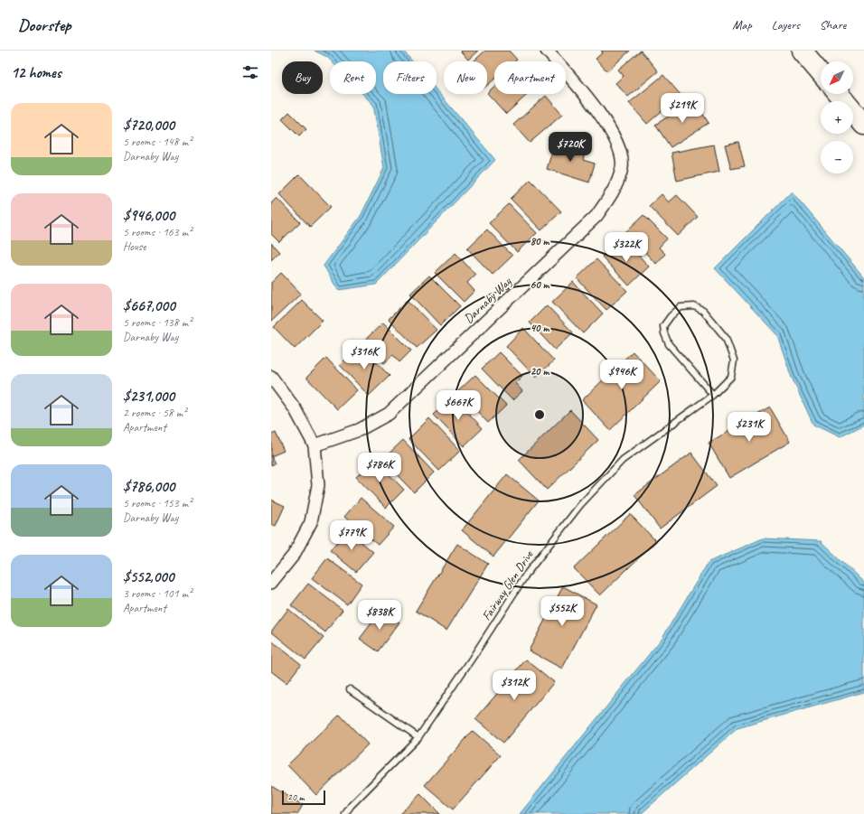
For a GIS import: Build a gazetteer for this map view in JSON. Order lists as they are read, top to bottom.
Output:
{
  "streets": {
    "street": ["Darnaby Way"],
    "lane": ["Fairway Glen Drive"]
  },
  "scale_bar": "20 m",
  "north": "bottom left",
  "page": {
    "header": "Doorstep",
    "nav": ["Map", "Layers", "Share"],
    "heading": "12 homes",
    "map_buttons": ["+", "−"],
    "chip": [
      "Buy",
      "Rent",
      "Filters",
      "New",
      "Apartment"
    ],
    "price": [
      "$219K",
      "$720K",
      "$322K",
      "$316K",
      "$946K",
      "$667K",
      "$231K",
      "$786K",
      "$779K",
      "$552K",
      "$838K",
      "$312K"
    ],
    "list": [
      {
        "name": "$720,000",
        "note": "5 rooms · 148 m² · Darnaby Way"
      },
      {
        "name": "$946,000",
        "note": "5 rooms · 163 m² · House"
      },
      {
        "name": "$667,000",
        "note": "5 rooms · 138 m² · Darnaby Way"
      },
      {
        "name": "$231,000",
        "note": "2 rooms · 58 m² · Apartment"
      },
      {
        "name": "$786,000",
        "note": "5 rooms · 153 m² · Darnaby Way"
      },
      {
        "name": "$552,000",
        "note": "3 rooms · 101 m² · Apartment"
      }
    ],
    "scale": "20 m"
  },
  "rings": [
    "80 m",
    "60 m",
    "40 m",
    "20 m"
  ]
}
